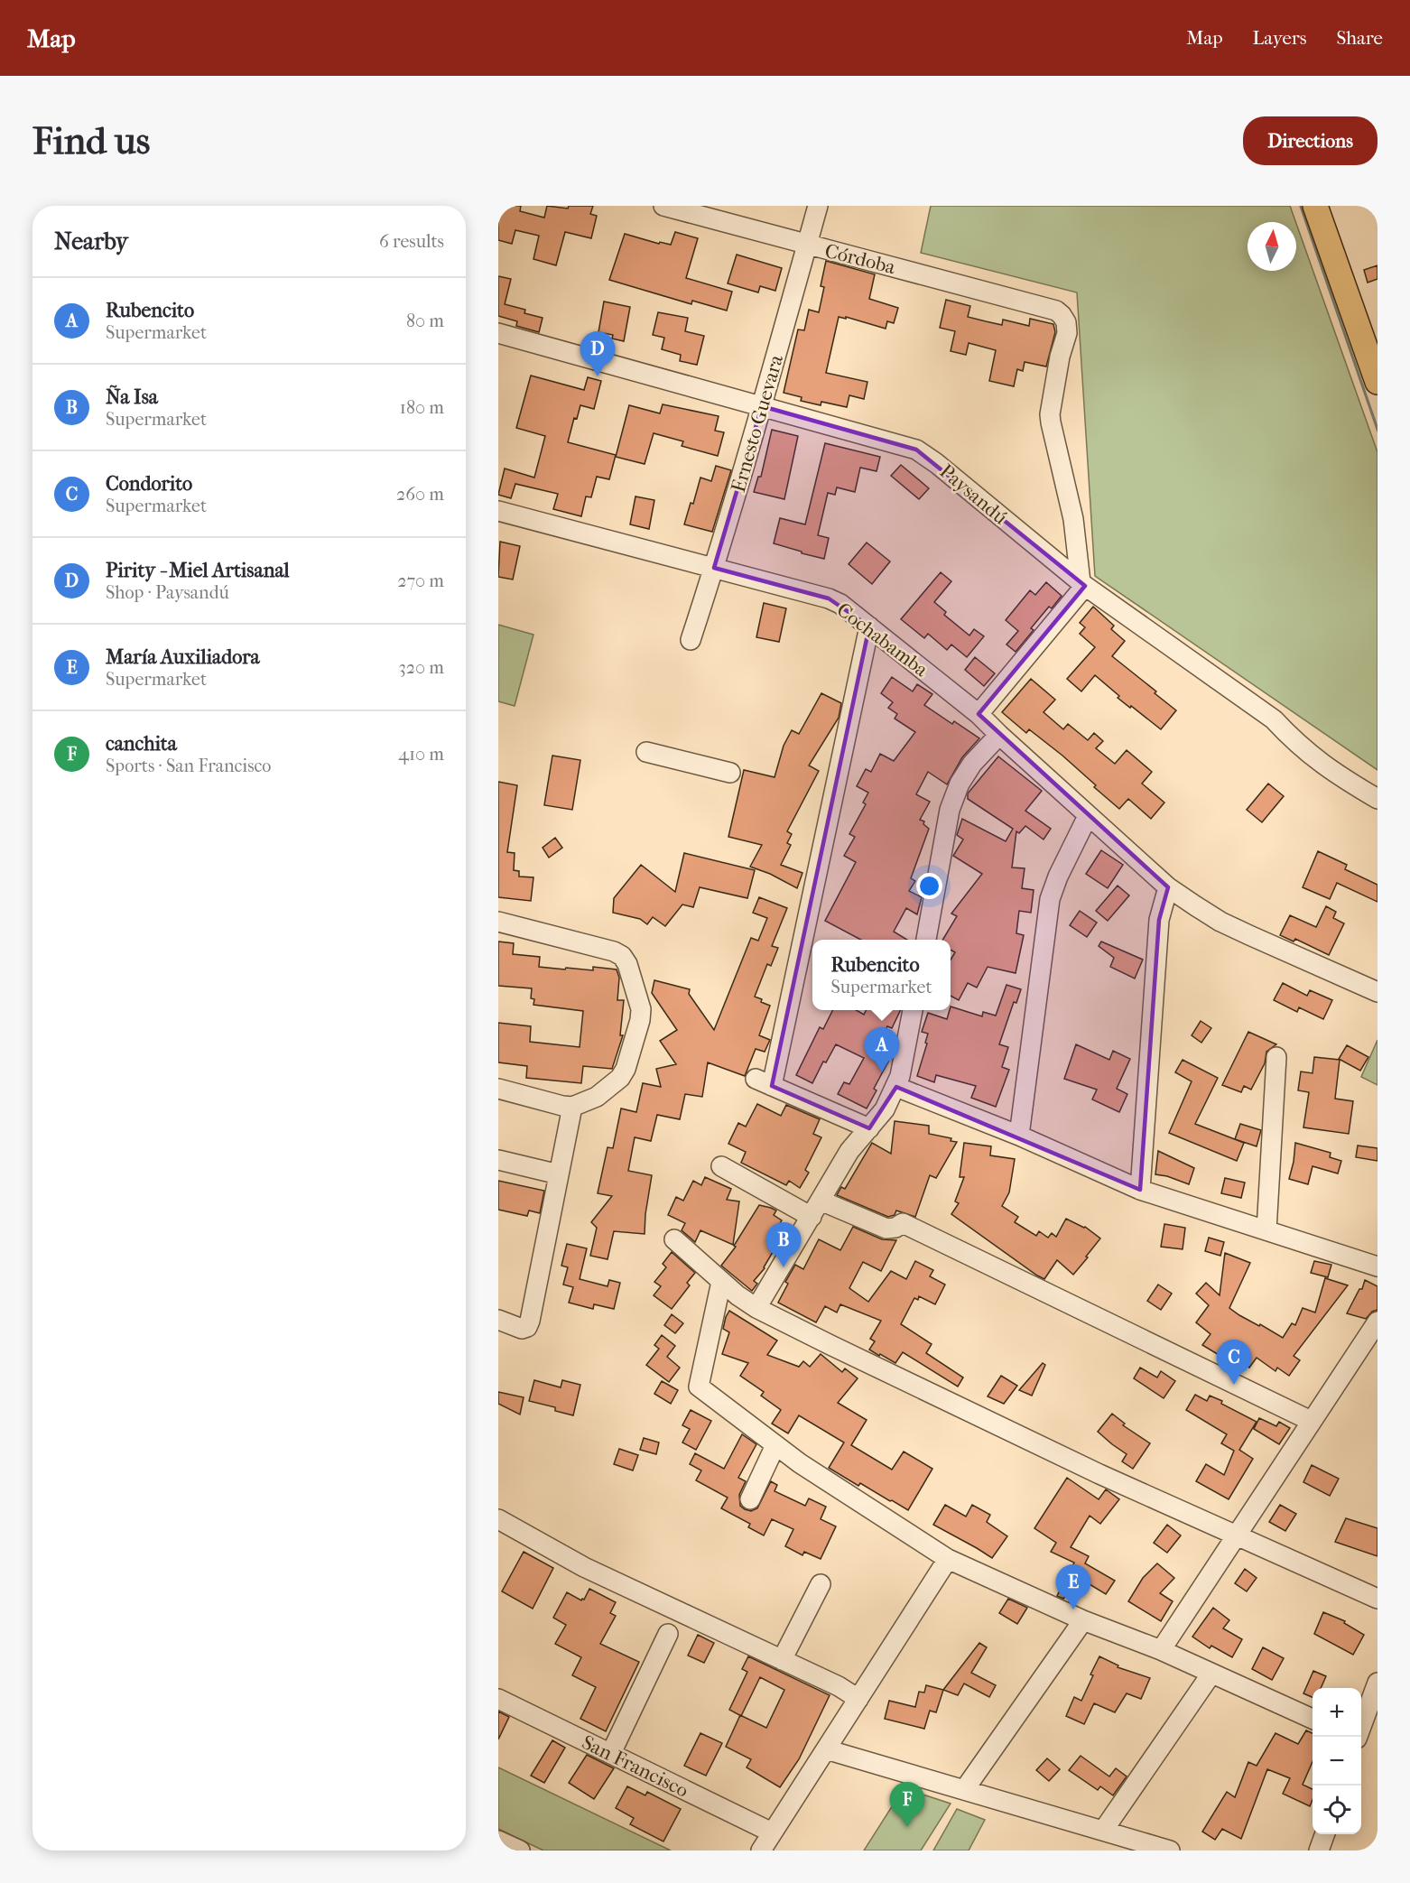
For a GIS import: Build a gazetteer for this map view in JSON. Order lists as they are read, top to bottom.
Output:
{
  "streets": {
    "street": [
      "Córdoba",
      "Ernesto Guevara",
      "Paysandú",
      "Cochabamba",
      "San Francisco"
    ]
  },
  "crossings": [
    ["Córdoba", "Ernesto Guevara"],
    ["Córdoba", "Paysandú"],
    ["Ernesto Guevara", "Paysandú"],
    ["Ernesto Guevara", "Cochabamba"]
  ],
  "north": "top",
  "page": {
    "header": "Map",
    "nav": ["Map", "Layers", "Share"],
    "buttons": "Directions",
    "title": "Find us",
    "heading": ["Nearby", "6 results"],
    "list": [
      {
        "mark": "A",
        "name": "Rubencito",
        "note": "Supermarket",
        "value": "80 m"
      },
      {
        "mark": "B",
        "name": "Ña Isa",
        "note": "Supermarket",
        "value": "180 m"
      },
      {
        "mark": "C",
        "name": "Condorito",
        "note": "Supermarket",
        "value": "260 m"
      },
      {
        "mark": "D",
        "name": "Pirity - Miel Artisanal",
        "note": "Shop · Paysandú",
        "value": "270 m"
      },
      {
        "mark": "E",
        "name": "María Auxiliadora",
        "note": "Supermarket",
        "value": "320 m"
      },
      {
        "mark": "F",
        "name": "canchita",
        "note": "Sports · San Francisco",
        "value": "410 m"
      }
    ],
    "pins": [
      "D",
      "A",
      "B",
      "C",
      "E",
      "F"
    ],
    "popup": ["Rubencito", "Supermarket"],
    "map_buttons": ["+", "−"]
  }
}
